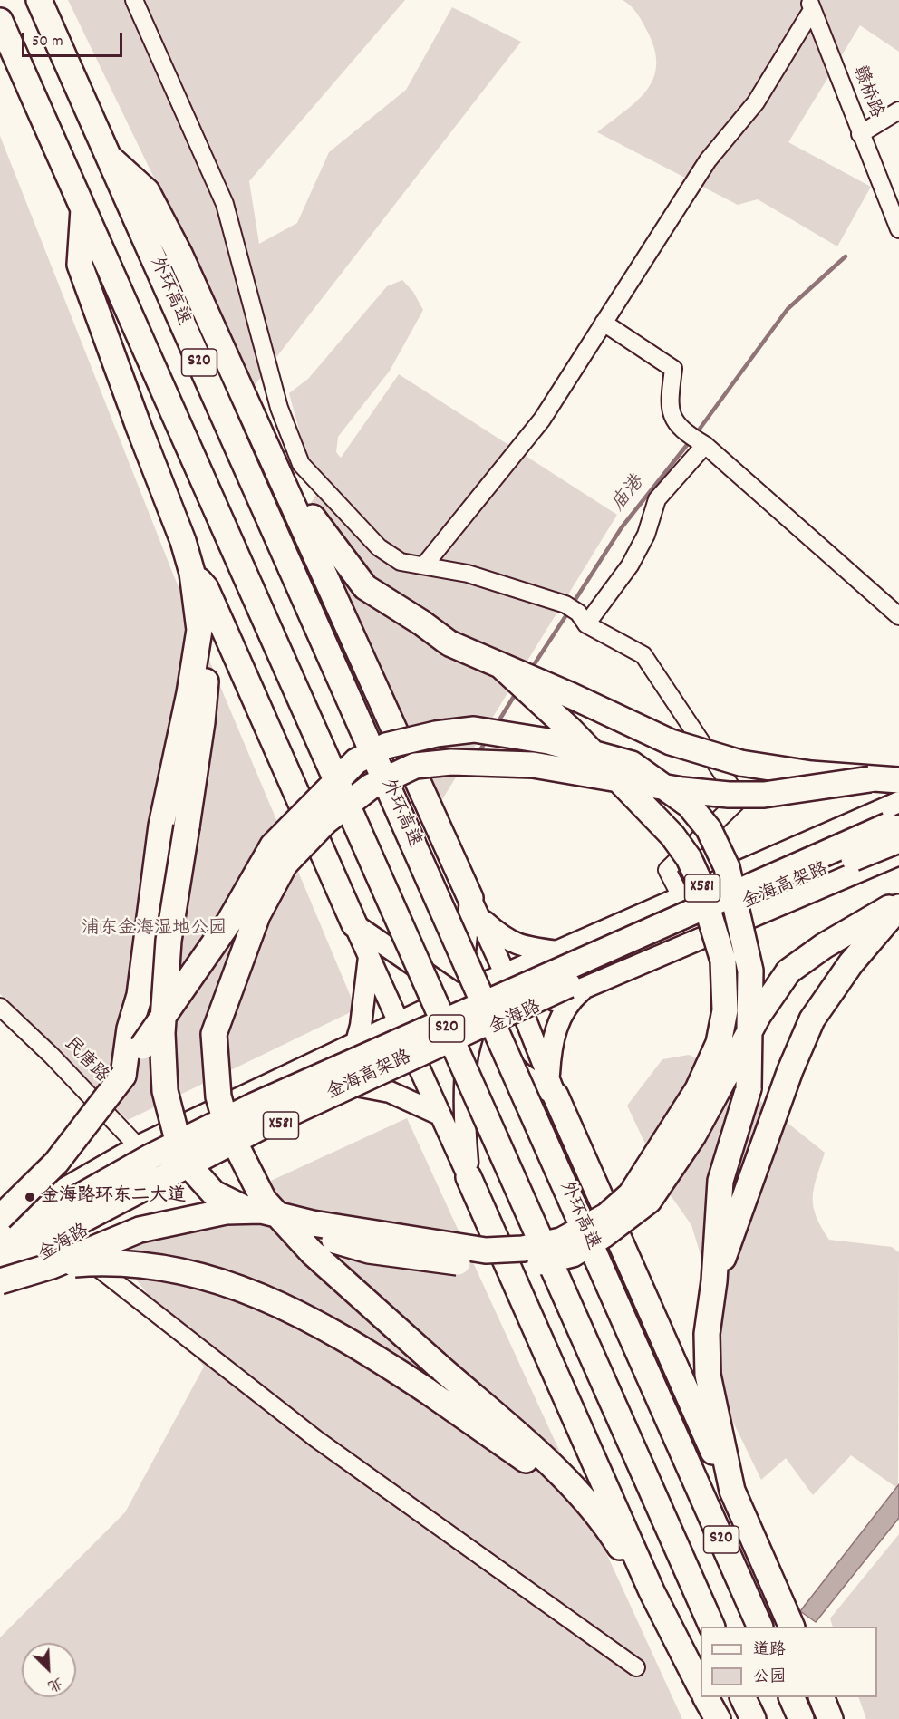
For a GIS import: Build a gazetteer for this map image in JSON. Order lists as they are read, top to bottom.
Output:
{
  "streets": {
    "highway": ["外环高速", "S20", "金海高架路"],
    "main road": ["X581", "金海路"],
    "street": ["赣桥路", "民唐路"]
  },
  "crossings": [
    ["X581", "民唐路"]
  ],
  "water": ["庙港"],
  "parks": ["浦东金海湿地公园"],
  "places": ["金海路环东二大道"],
  "legend": ["道路", "公园"],
  "scale_bar": "50 m",
  "north": "bottom right"
}
